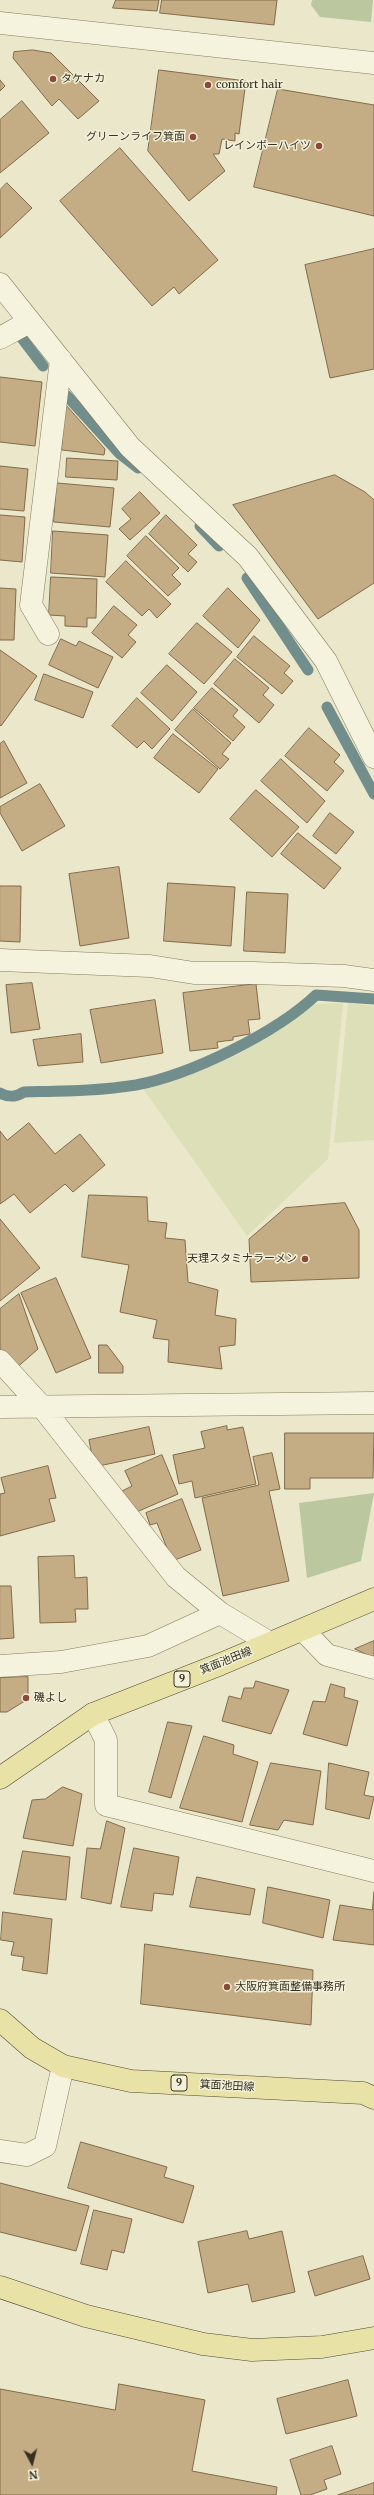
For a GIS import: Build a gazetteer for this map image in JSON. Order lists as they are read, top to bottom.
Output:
{
  "streets": {
    "main road": ["箕面池田線", "9"]
  },
  "places": [
    "タケナカ",
    "comfort hair",
    "グリーンライフ箕面",
    "レインボーハイツ",
    "天理スタミナラーメン",
    "磯よし",
    "大阪府箕面整備事務所"
  ],
  "north": "bottom"
}
